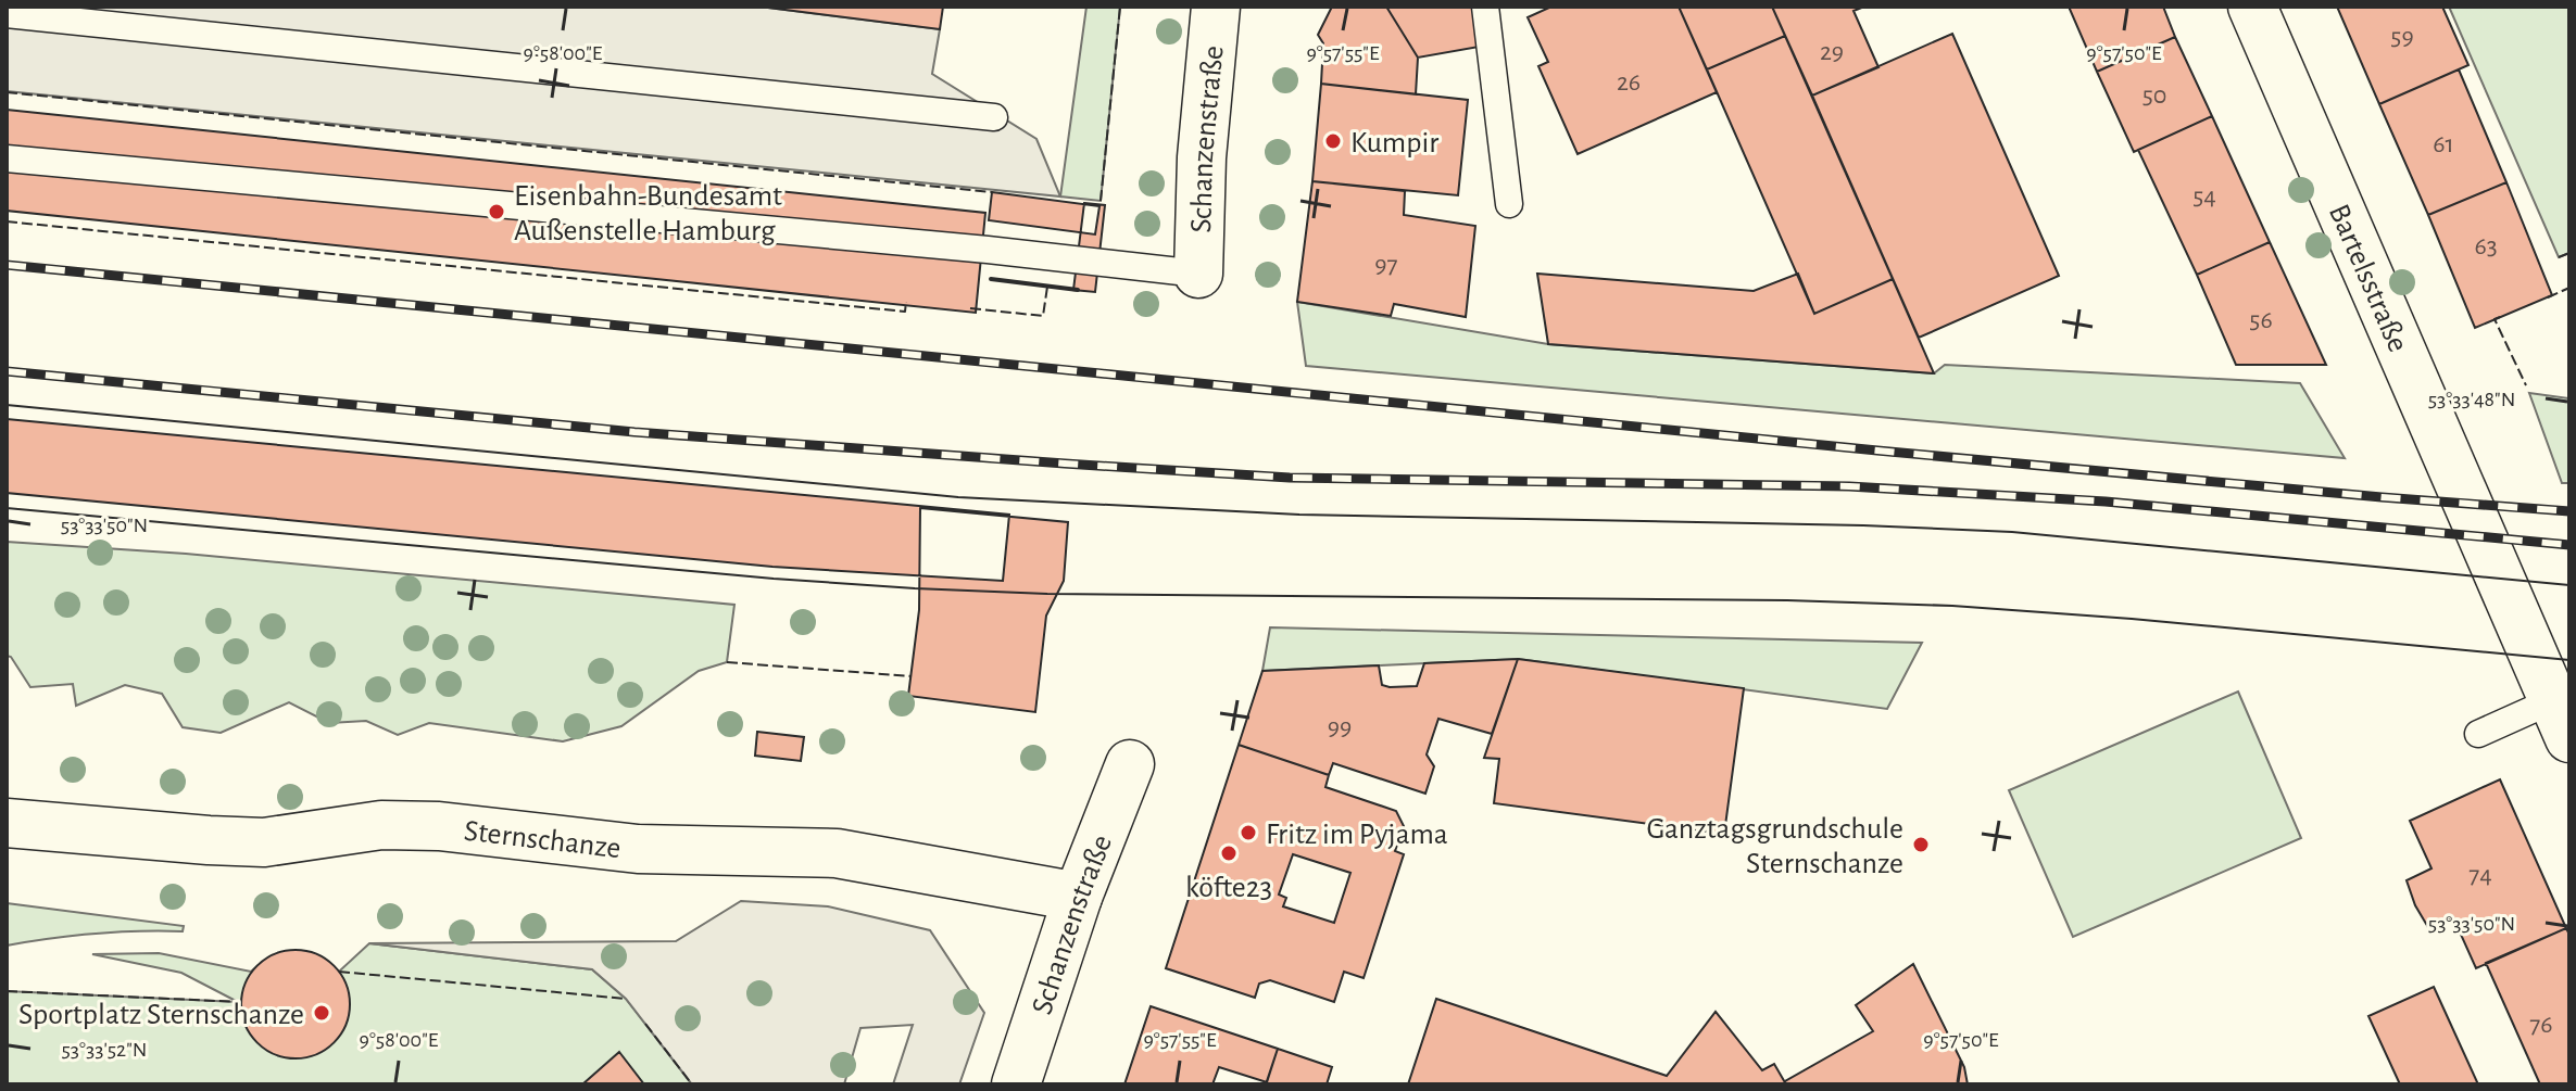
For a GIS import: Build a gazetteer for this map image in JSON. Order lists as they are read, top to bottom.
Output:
{
  "streets": {
    "street": ["Schanzenstraße", "Bartelsstraße", "Sternschanze"]
  },
  "crossings": [
    ["Schanzenstraße", "Sternschanze"]
  ],
  "places": [
    "Kumpir",
    "Eisenbahn-Bundesamt Außenstelle Hamburg",
    "Fritz im Pyjama",
    "Ganztagsgrundschule Sternschanze",
    "köfte23",
    "Sportplatz Sternschanze"
  ],
  "house_numbers": [
    "59",
    "29",
    "26",
    "50",
    "61",
    "54",
    "63",
    "97",
    "56",
    "99",
    "74",
    "76"
  ],
  "coordinates": [
    "9°58'00\"E",
    "9°57'55\"E",
    "9°57'50\"E",
    "53°33'48\"N",
    "53°33'50\"N",
    "53°33'52\"N"
  ]
}
